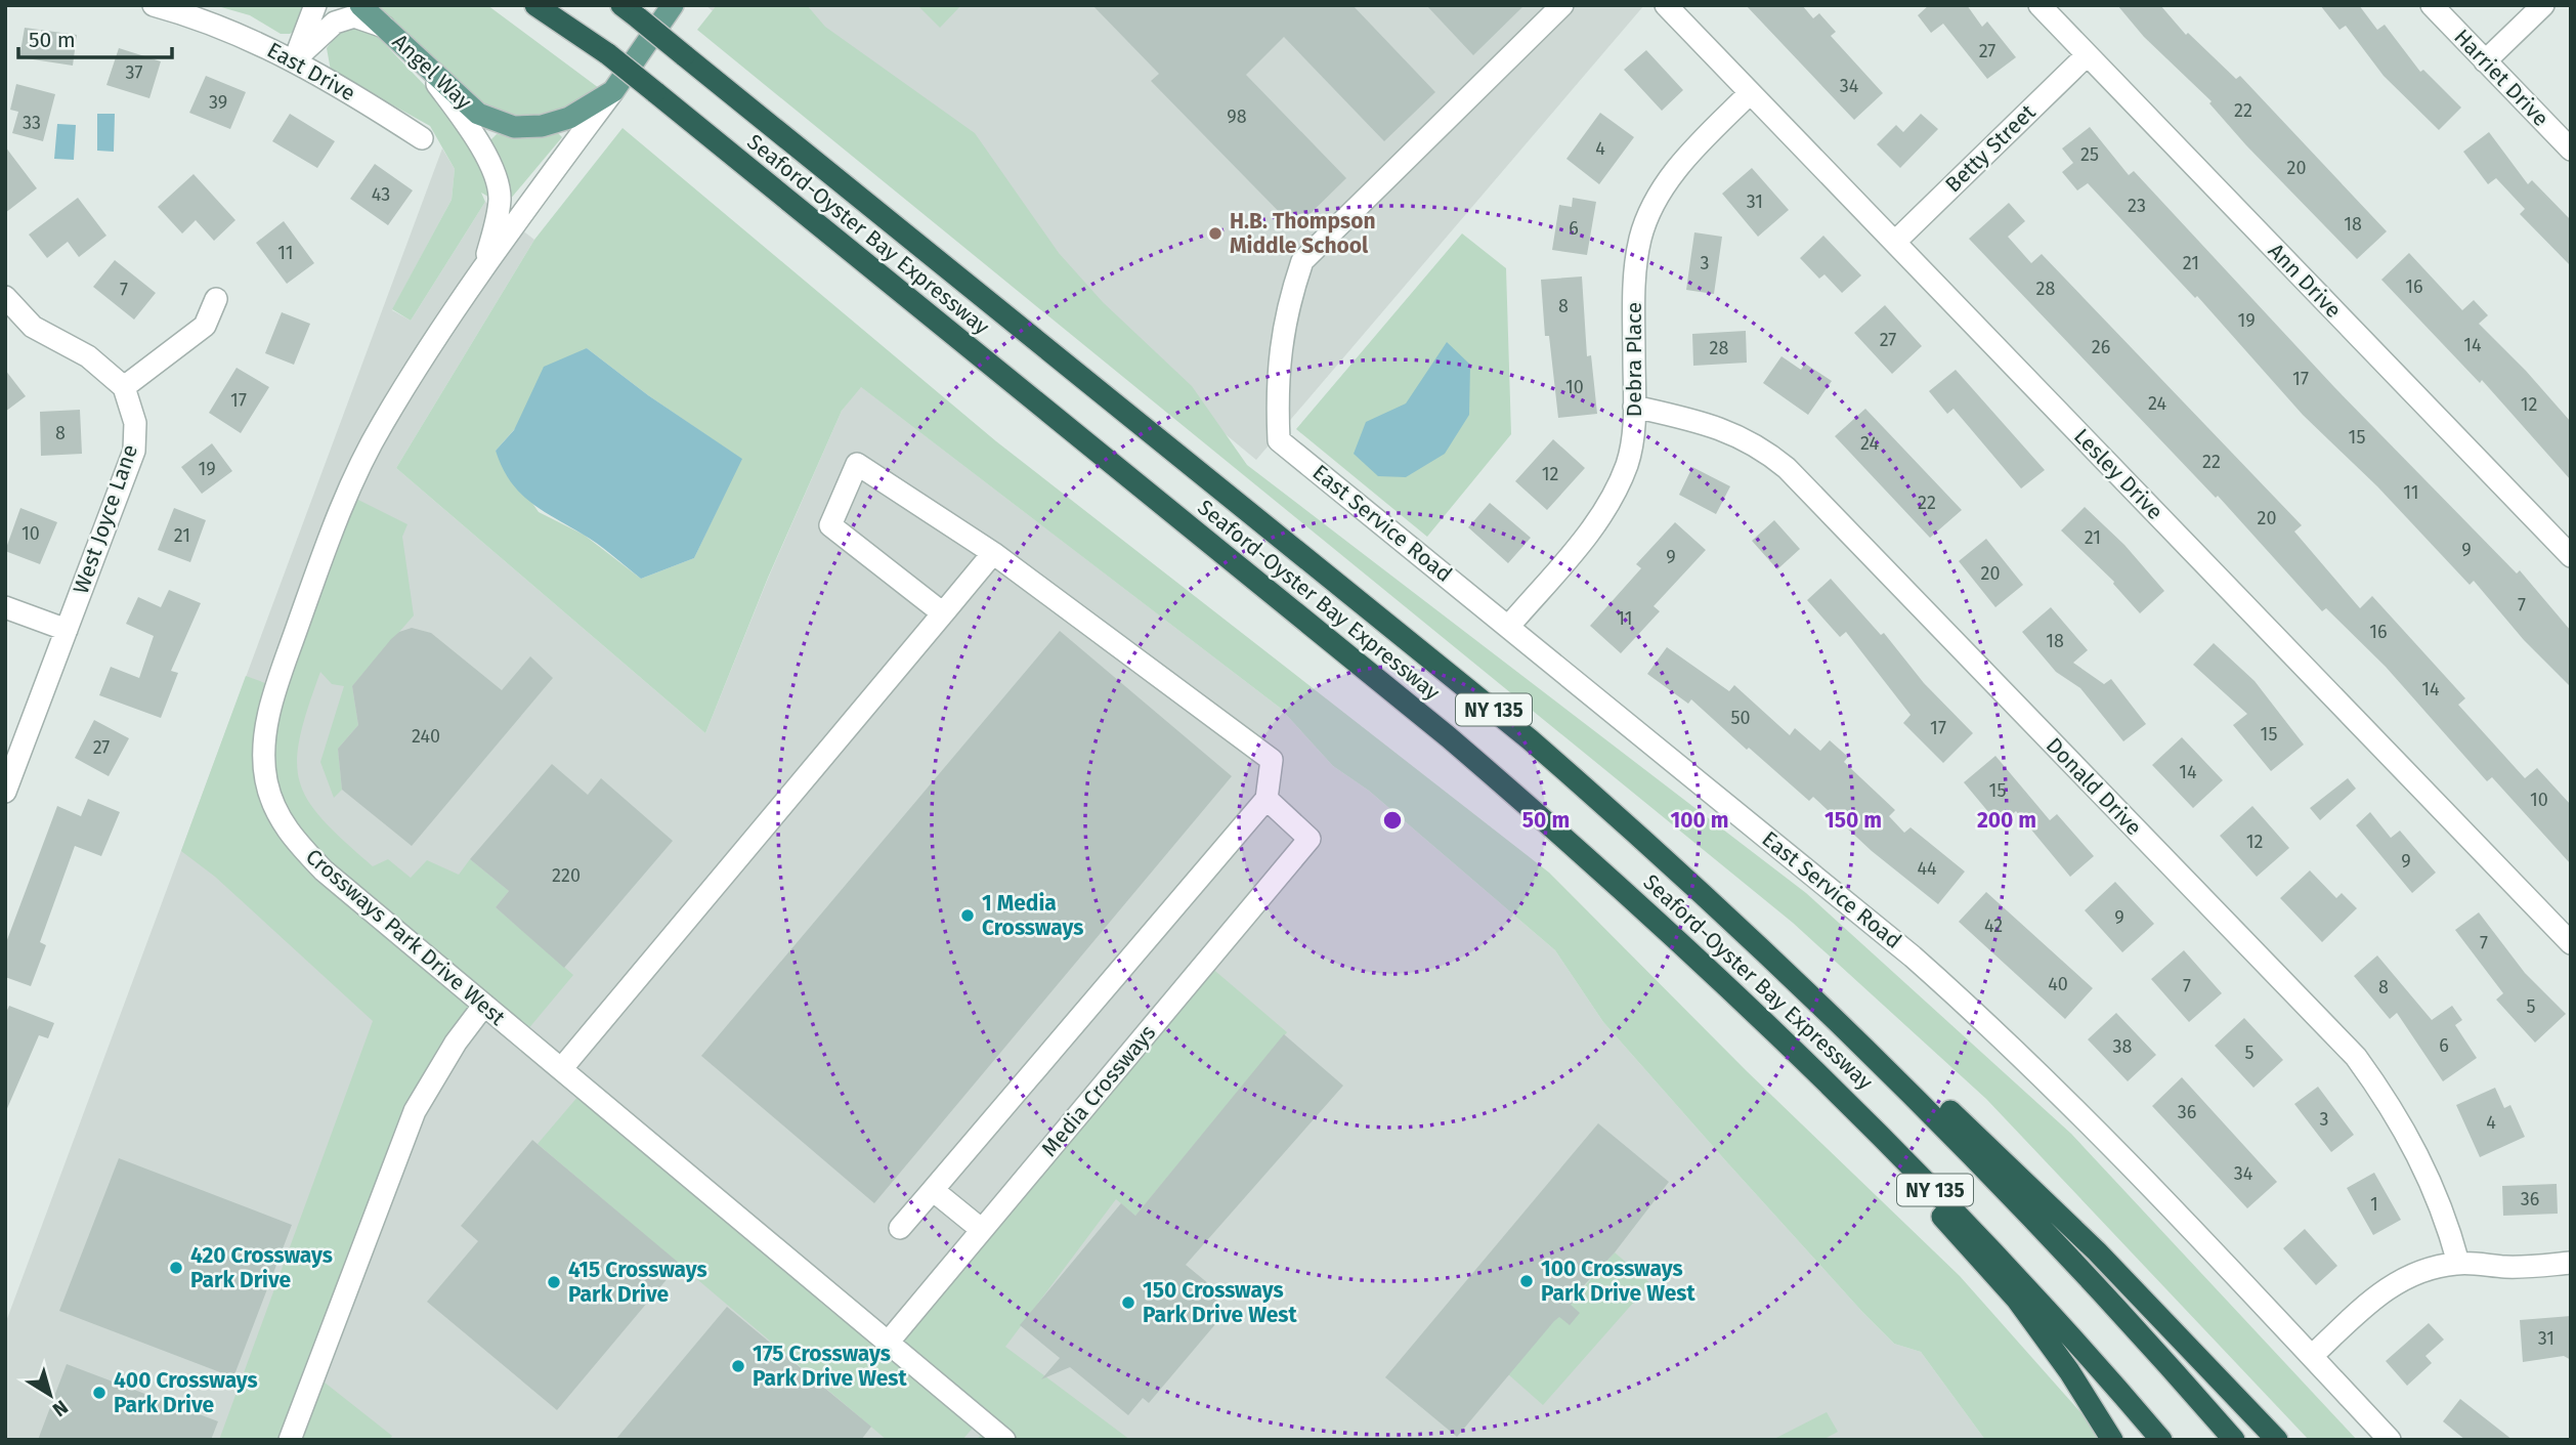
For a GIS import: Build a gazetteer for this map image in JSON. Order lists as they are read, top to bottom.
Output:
{
  "streets": {
    "highway": ["Seaford-Oyster Bay Expressway", "NY 135"],
    "main road": ["Angel Way"],
    "street": [
      "East Drive",
      "Harriet Drive",
      "Betty Street",
      "Ann Drive",
      "Debra Place",
      "Lesley Drive",
      "West Joyce Lane",
      "East Service Road",
      "Donald Drive",
      "Crossways Park Drive West",
      "Media Crossways"
    ]
  },
  "crossings": [
    ["Angel Way", "Crossways Park Drive West"],
    ["Betty Street", "Ann Drive"],
    ["Betty Street", "Lesley Drive"],
    ["Debra Place", "Lesley Drive"],
    ["Debra Place", "East Service Road"],
    ["Debra Place", "Donald Drive"],
    ["Crossways Park Drive West", "Media Crossways"]
  ],
  "places": [
    "H.B. Thompson Middle School",
    "1 Media Crossways",
    "420 Crossways Park Drive",
    "100 Crossways Park Drive West",
    "415 Crossways Park Drive",
    "150 Crossways Park Drive West",
    "175 Crossways Park Drive West",
    "400 Crossways Park Drive"
  ],
  "house_numbers": [
    "27",
    "37",
    "34",
    "39",
    "22",
    "98",
    "33",
    "4",
    "25",
    "20",
    "43",
    "31",
    "23",
    "18",
    "6",
    "11",
    "3",
    "21",
    "16",
    "28",
    "7",
    "8",
    "19",
    "27",
    "14",
    "26",
    "28",
    "17",
    "10",
    "17",
    "24",
    "12",
    "8",
    "15",
    "24",
    "22",
    "19",
    "12",
    "11",
    "22",
    "20",
    "10",
    "21",
    "21",
    "9",
    "9",
    "20",
    "7",
    "11",
    "16",
    "18",
    "14",
    "50",
    "17",
    "15",
    "240",
    "27",
    "14",
    "15",
    "10",
    "12",
    "9",
    "44",
    "220",
    "9",
    "42",
    "7",
    "40",
    "7",
    "8",
    "5",
    "6",
    "38",
    "5",
    "36",
    "3",
    "4",
    "34",
    "36",
    "1",
    "31"
  ],
  "scale_bar": "50 m",
  "north": "bottom right",
  "rings": [
    "50 m",
    "100 m",
    "150 m",
    "200 m"
  ]
}
